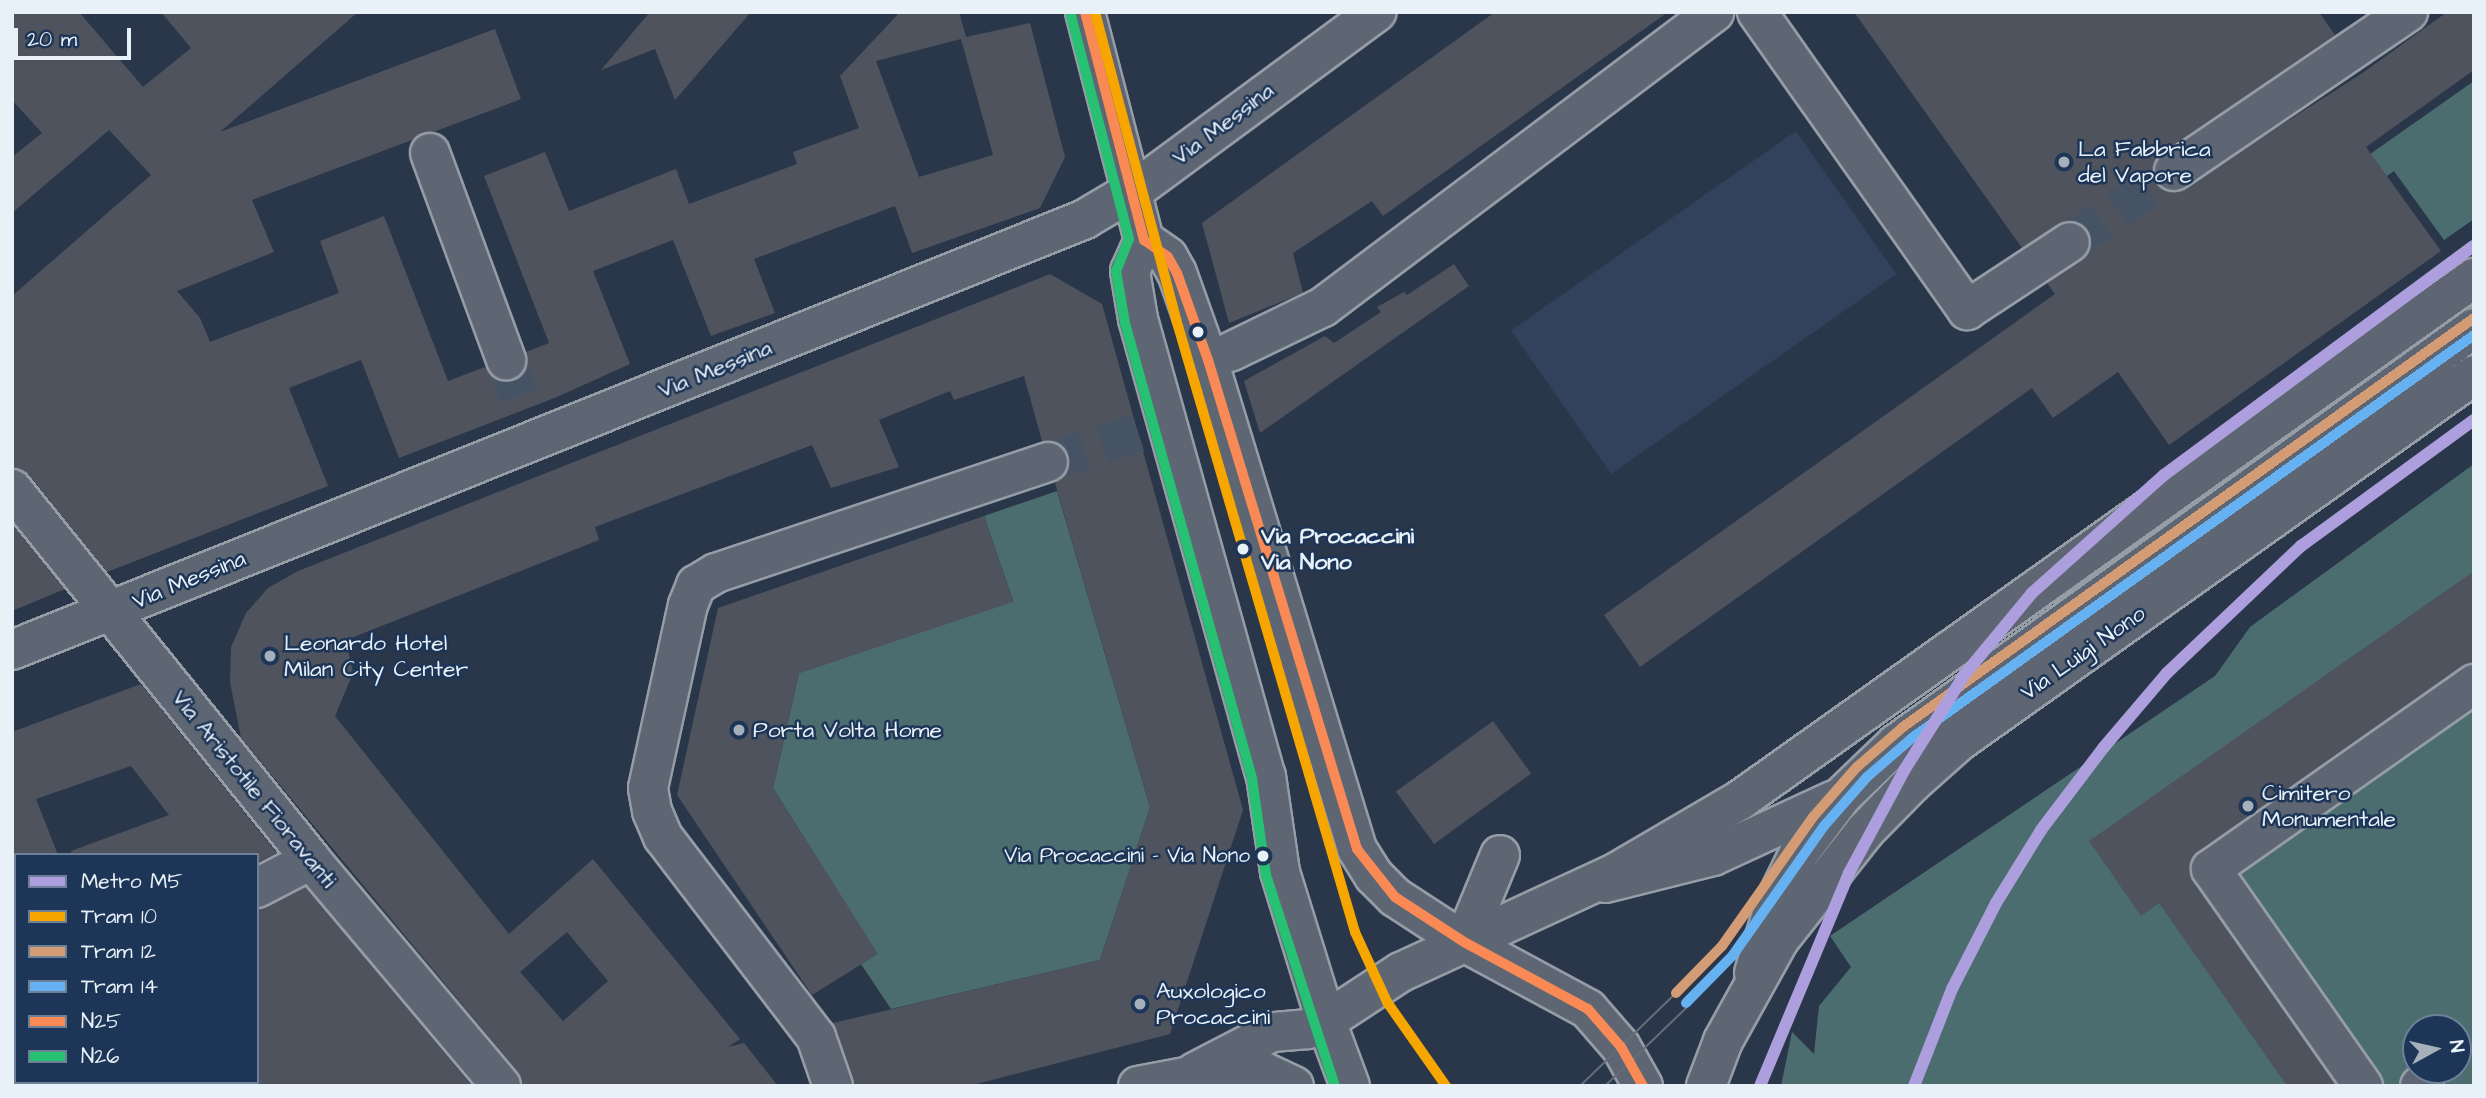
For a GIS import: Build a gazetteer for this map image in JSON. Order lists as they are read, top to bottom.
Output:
{
  "streets": {
    "street": ["Via Messina", "Via Luigi Nono", "Via Aristotile Fioravanti"]
  },
  "crossings": [
    ["Via Messina", "Via Aristotile Fioravanti"]
  ],
  "places": [
    "La Fabbrica del Vapore",
    "Via Procaccini Via Nono",
    "Leonardo Hotel Milan City Center",
    "Porta Volta Home",
    "Cimitero Monumentale",
    "Via Procaccini - Via Nono",
    "Auxologico Procaccini"
  ],
  "lines": [
    "tram line 10",
    "transit line N25",
    "transit line N26",
    "metro line M5",
    "tram line 12",
    "tram line 14"
  ],
  "legend": [
    "Metro M5",
    "Tram 10",
    "Tram 12",
    "Tram 14",
    "N25",
    "N26"
  ],
  "scale_bar": "20 m",
  "north": "right"
}
